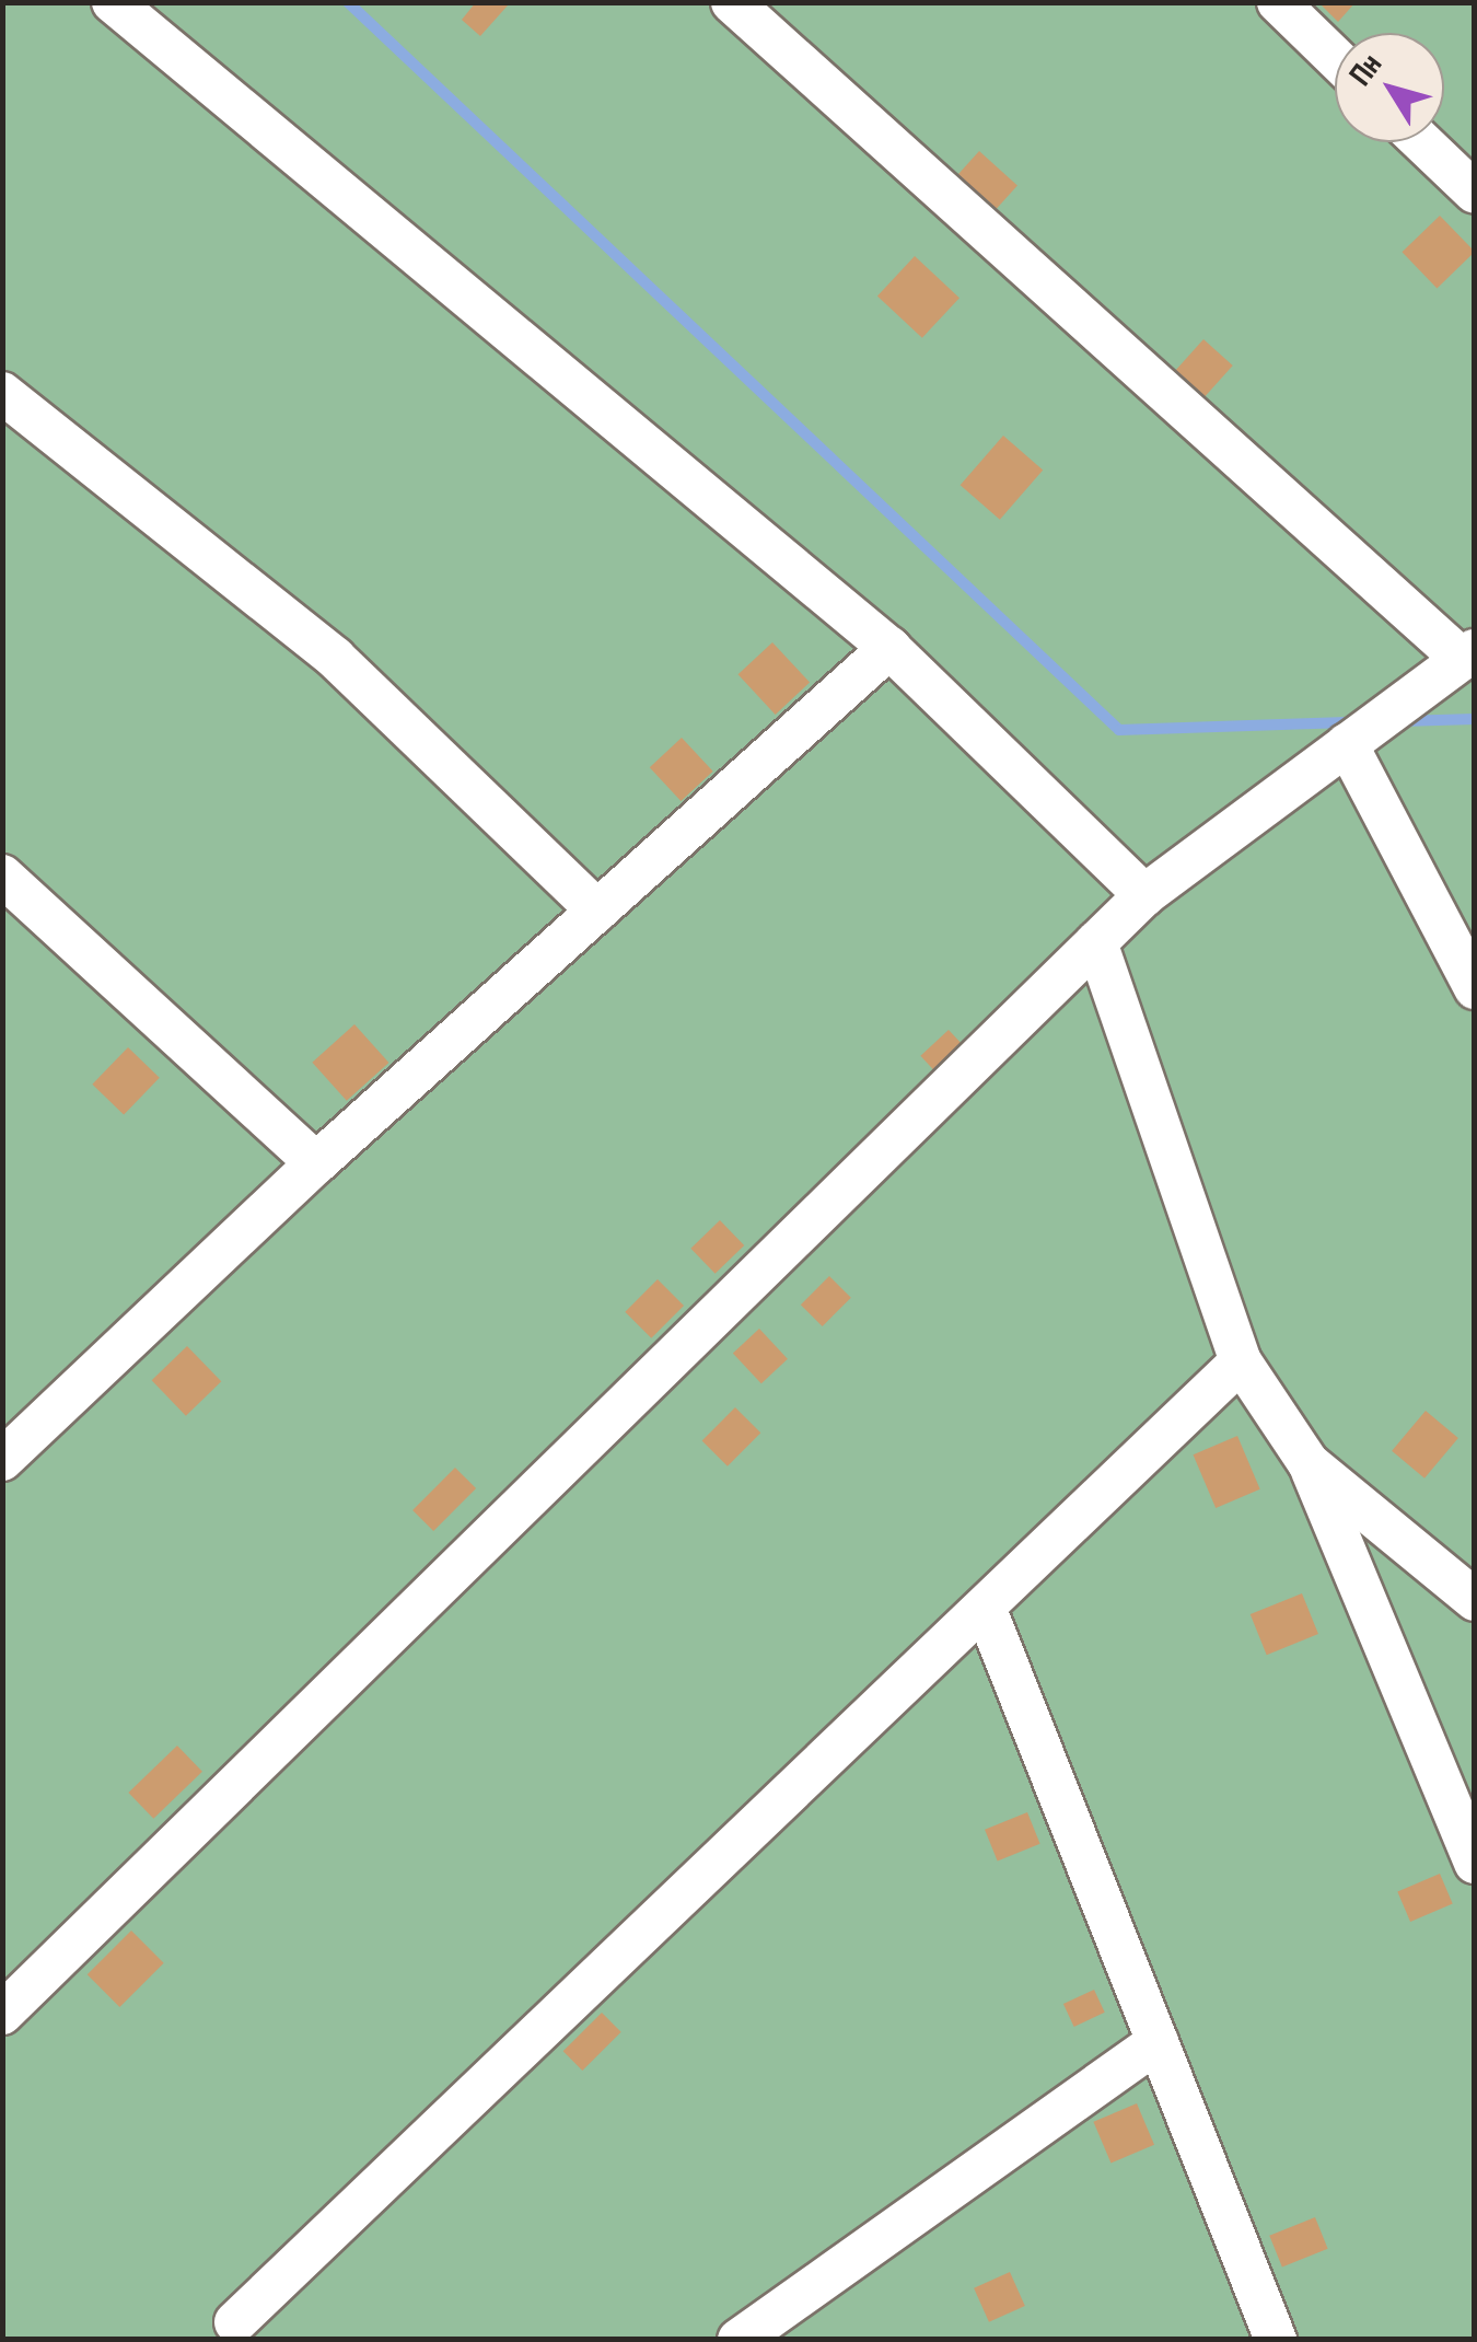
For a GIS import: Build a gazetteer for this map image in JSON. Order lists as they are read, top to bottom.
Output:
{
  "north": "top left"
}
